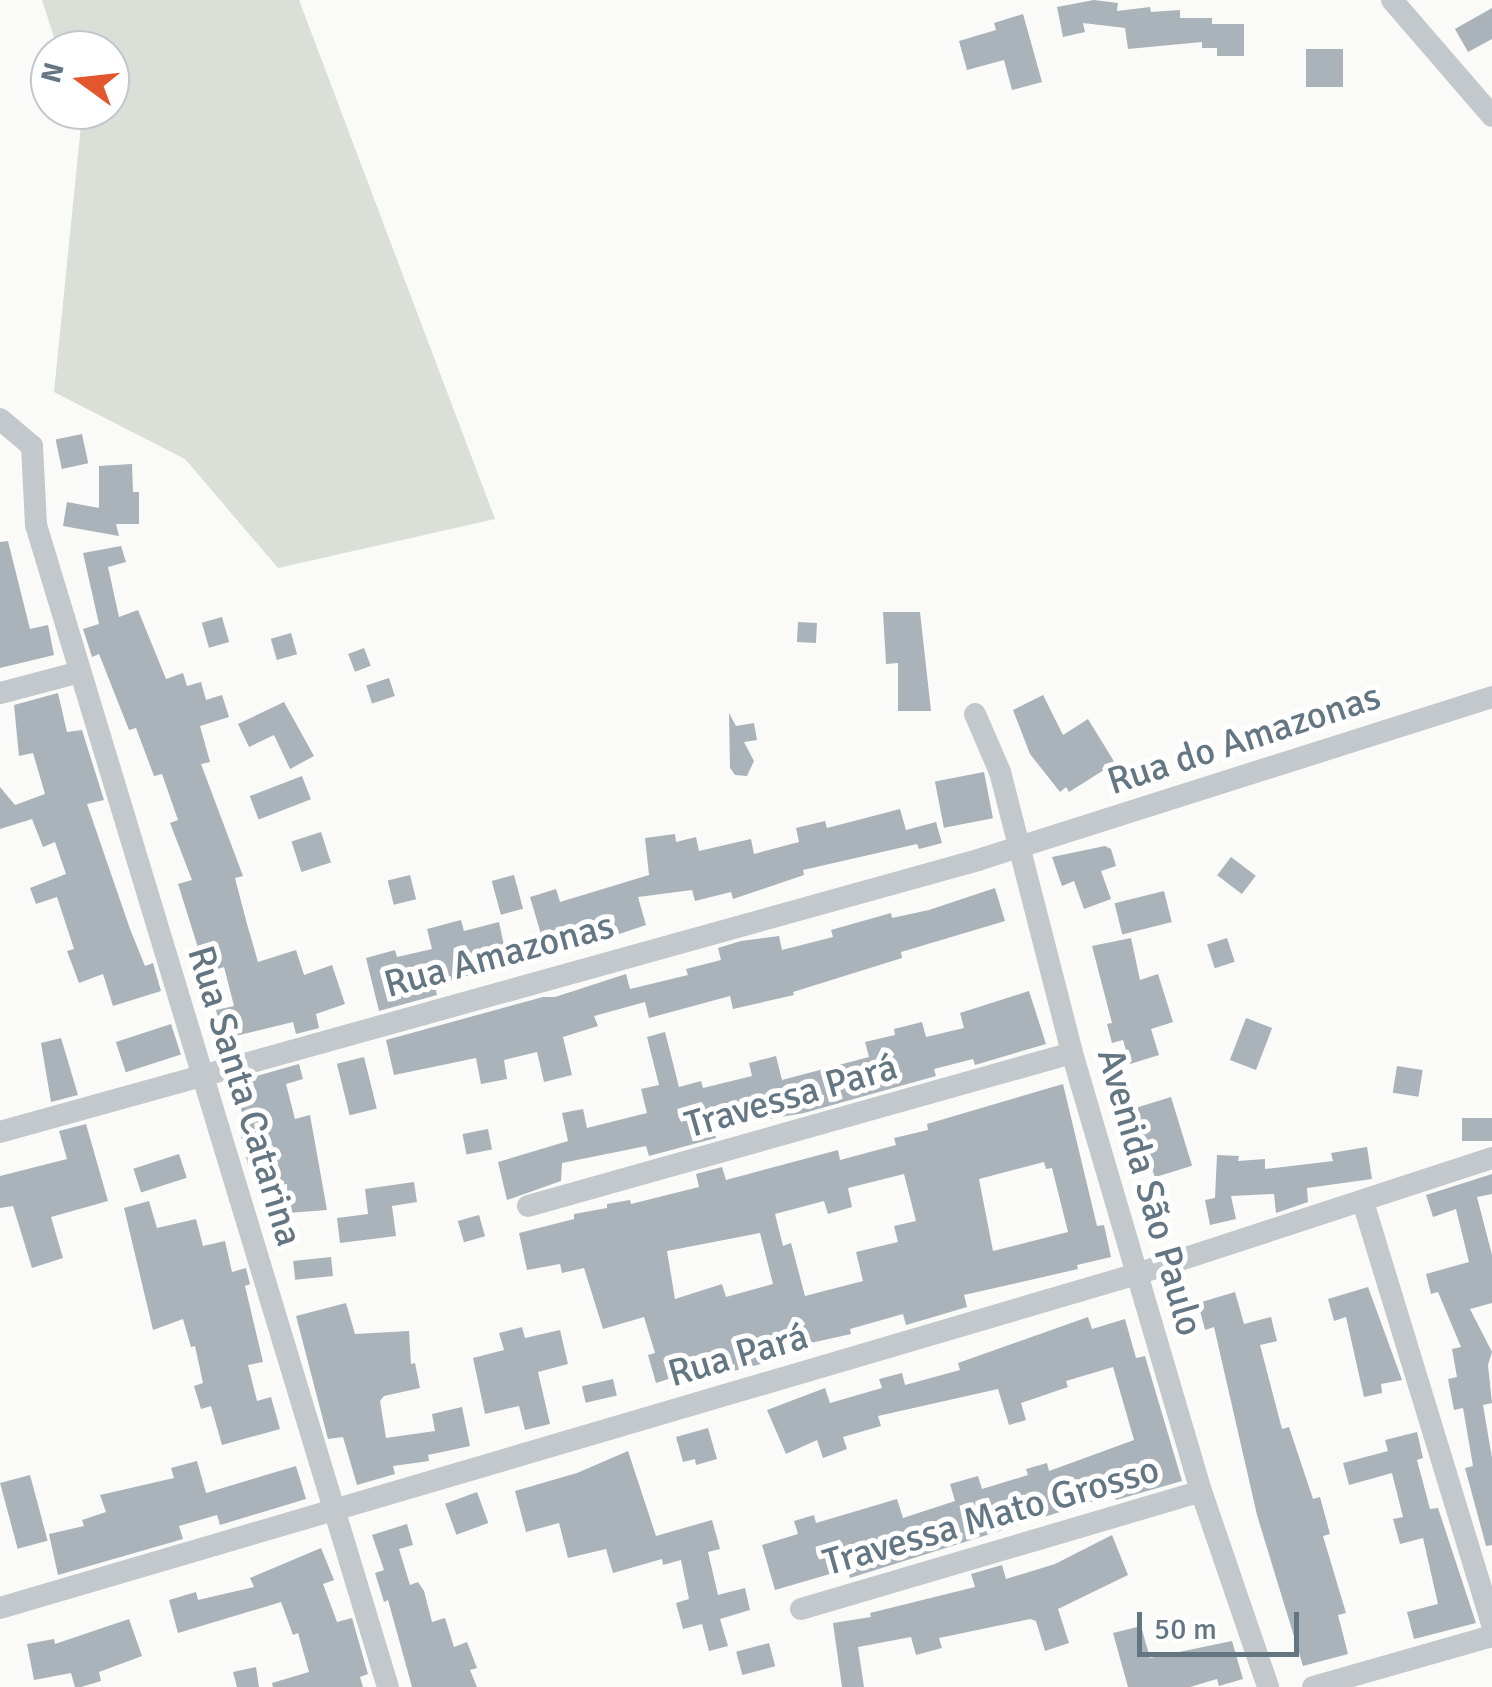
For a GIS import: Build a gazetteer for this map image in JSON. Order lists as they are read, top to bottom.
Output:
{
  "streets": {
    "street": [
      "Rua do Amazonas",
      "Rua Amazonas",
      "Rua Santa Catarina",
      "Travessa Pará",
      "Avenida São Paulo",
      "Rua Pará",
      "Travessa Mato Grosso"
    ]
  },
  "crossings": [
    ["Rua do Amazonas", "Rua Amazonas"],
    ["Rua do Amazonas", "Avenida São Paulo"],
    ["Rua Amazonas", "Rua Santa Catarina"],
    ["Rua Amazonas", "Avenida São Paulo"],
    ["Rua Santa Catarina", "Rua Pará"],
    ["Travessa Pará", "Avenida São Paulo"],
    ["Avenida São Paulo", "Rua Pará"],
    ["Avenida São Paulo", "Travessa Mato Grosso"]
  ],
  "scale_bar": "50 m",
  "north": "left"
}
